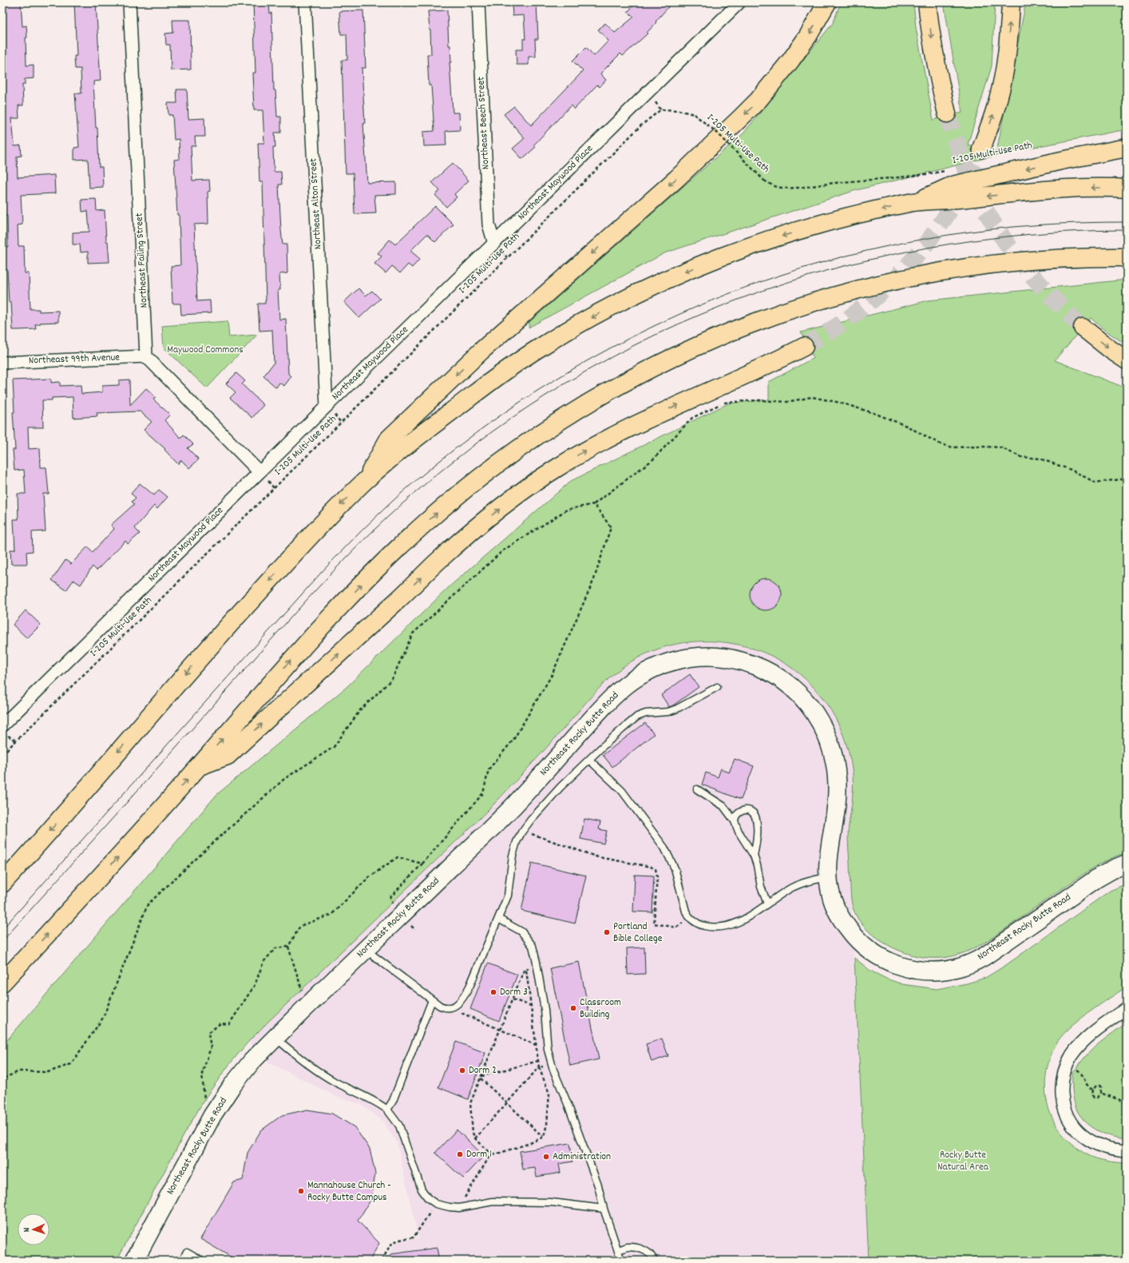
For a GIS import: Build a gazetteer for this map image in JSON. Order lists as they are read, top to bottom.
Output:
{
  "streets": {
    "street": [
      "Northeast Beech Street",
      "Northeast Maywood Place",
      "Northeast Alton Street",
      "Northeast Failing Street",
      "Northeast 99th Avenue",
      "Northeast Rocky Butte Road"
    ],
    "path": ["I-205 Multi-Use Path"]
  },
  "crossings": [
    ["Northeast Beech Street", "Northeast Maywood Place"],
    ["Northeast Maywood Place", "Northeast Alton Street"],
    ["Northeast Failing Street", "Northeast 99th Avenue"]
  ],
  "parks": ["Maywood Commons", "Rocky Butte Natural Area"],
  "places": [
    "Portland Bible College",
    "Dorm 3",
    "Classroom Building",
    "Dorm 2",
    "Dorm 1",
    "Administration",
    "Mannahouse Church - Rocky Butte Campus"
  ],
  "north": "left"
}
